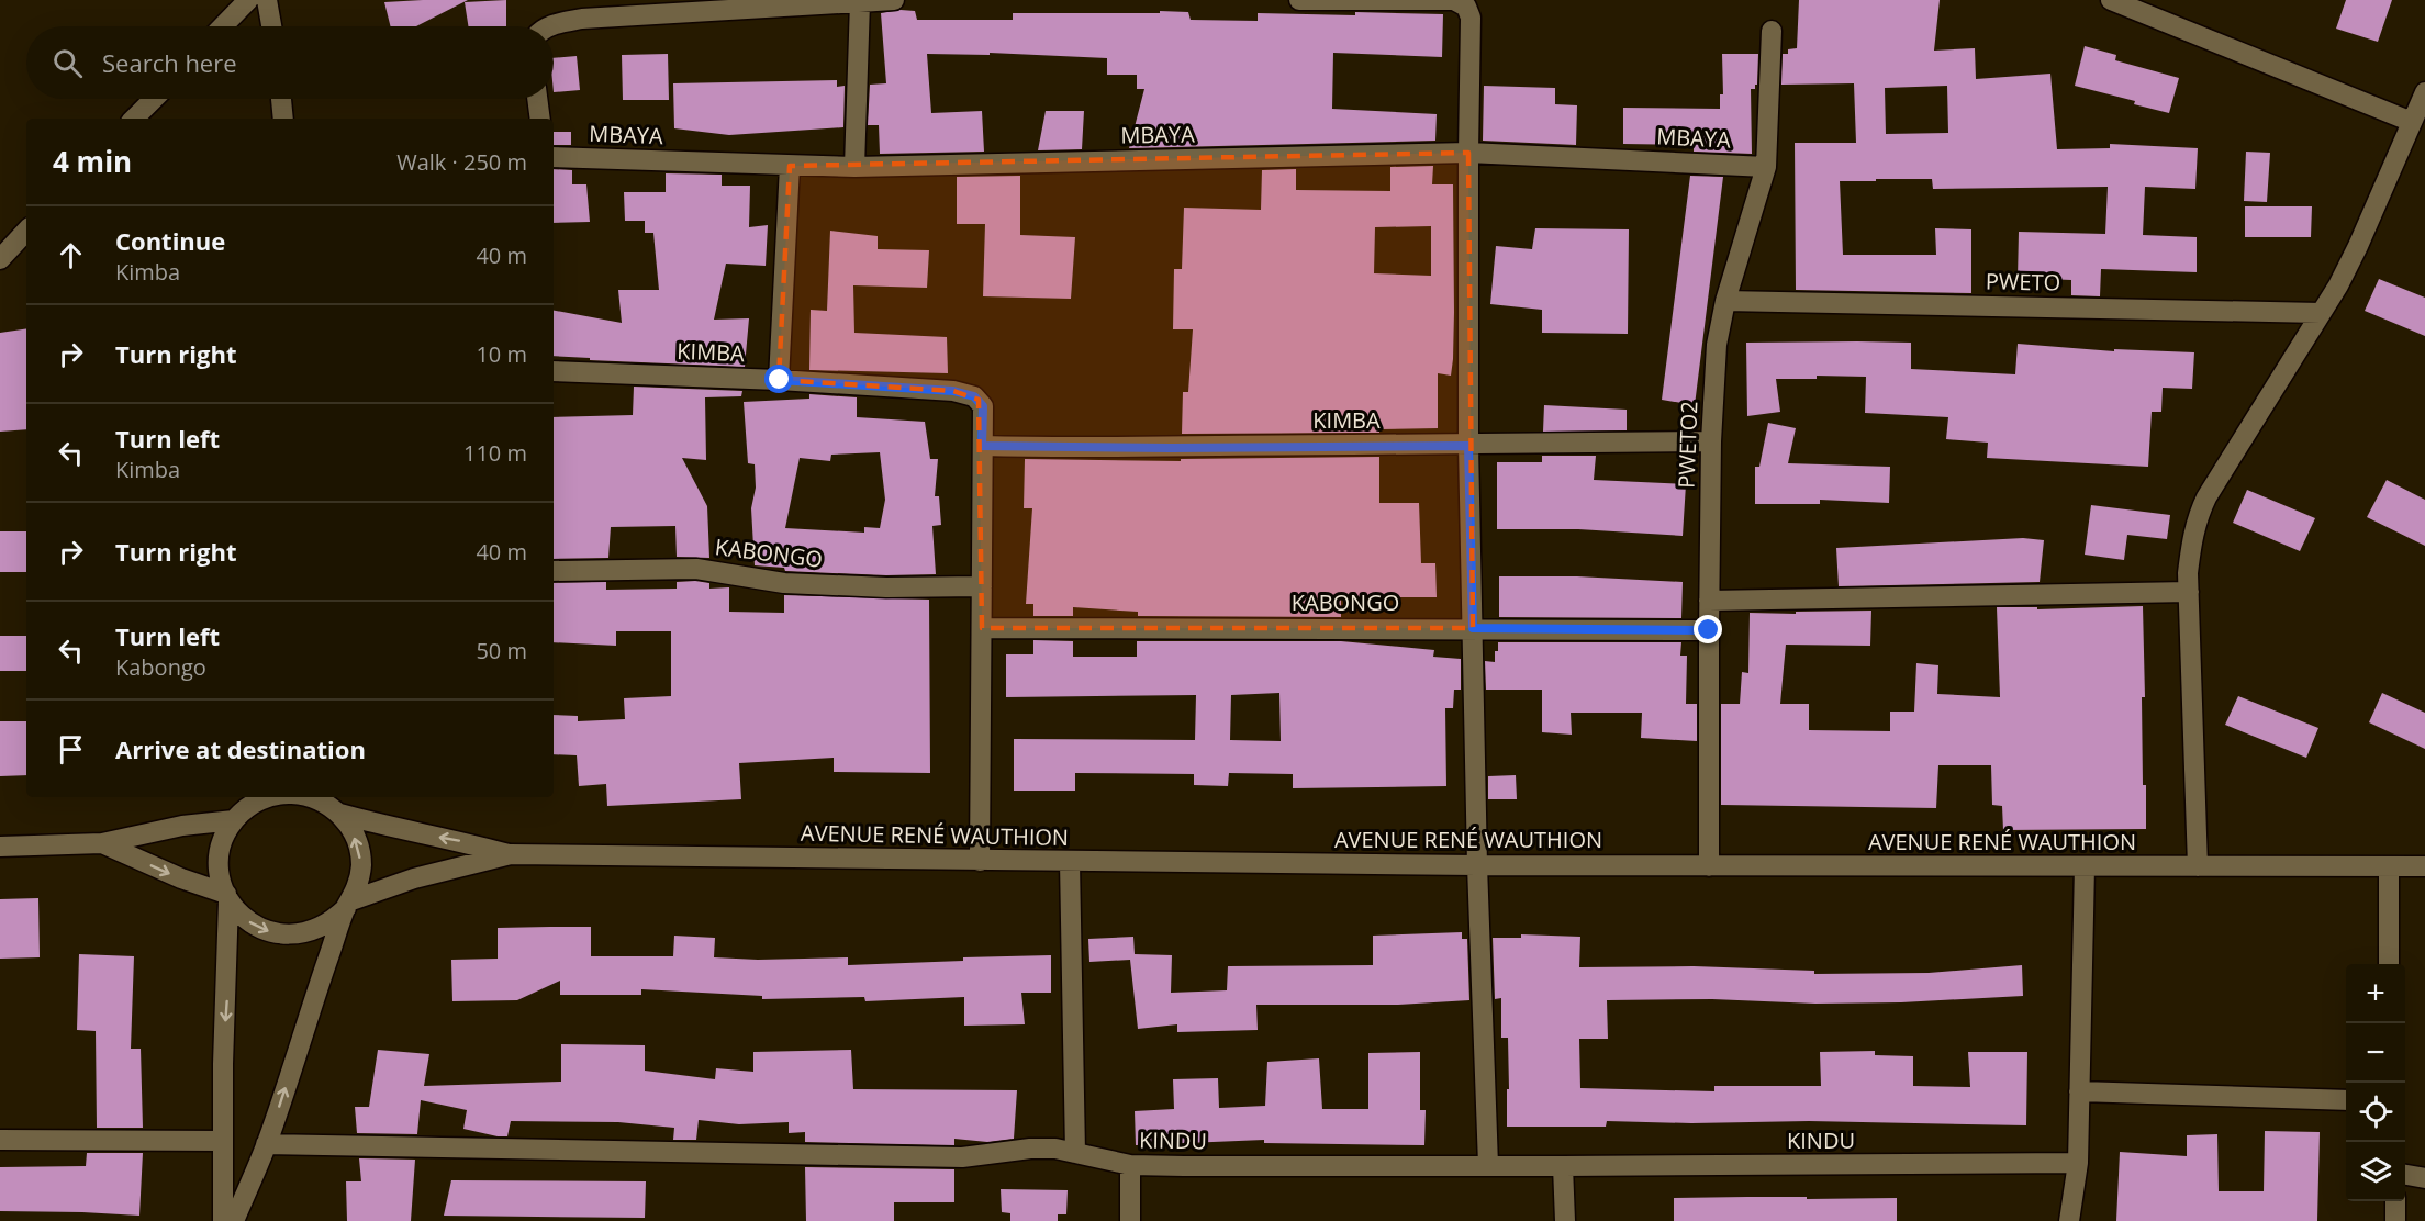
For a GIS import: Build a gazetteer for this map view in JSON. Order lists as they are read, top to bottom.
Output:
{
  "streets": {
    "street": [
      "MBAYA",
      "PWETO",
      "KIMBA",
      "PWETO2",
      "KABONGO",
      "AVENUE RENÉ WAUTHION",
      "KINDU"
    ]
  },
  "crossings": [
    ["MBAYA", "PWETO2"],
    ["PWETO", "PWETO2"],
    ["KIMBA", "PWETO2"],
    ["PWETO2", "KABONGO"],
    ["PWETO2", "AVENUE RENÉ WAUTHION"]
  ],
  "page": {
    "search": "Search here",
    "heading": ["4 min", "Walk · 250 m"],
    "list": [
      ["Continue", "Kimba", "40 m"],
      ["Turn right", "10 m"],
      ["Turn left", "Kimba", "110 m"],
      ["Turn right", "40 m"],
      ["Turn left", "Kabongo", "50 m"],
      "Arrive at destination"
    ],
    "map_buttons": ["+", "−"]
  }
}
